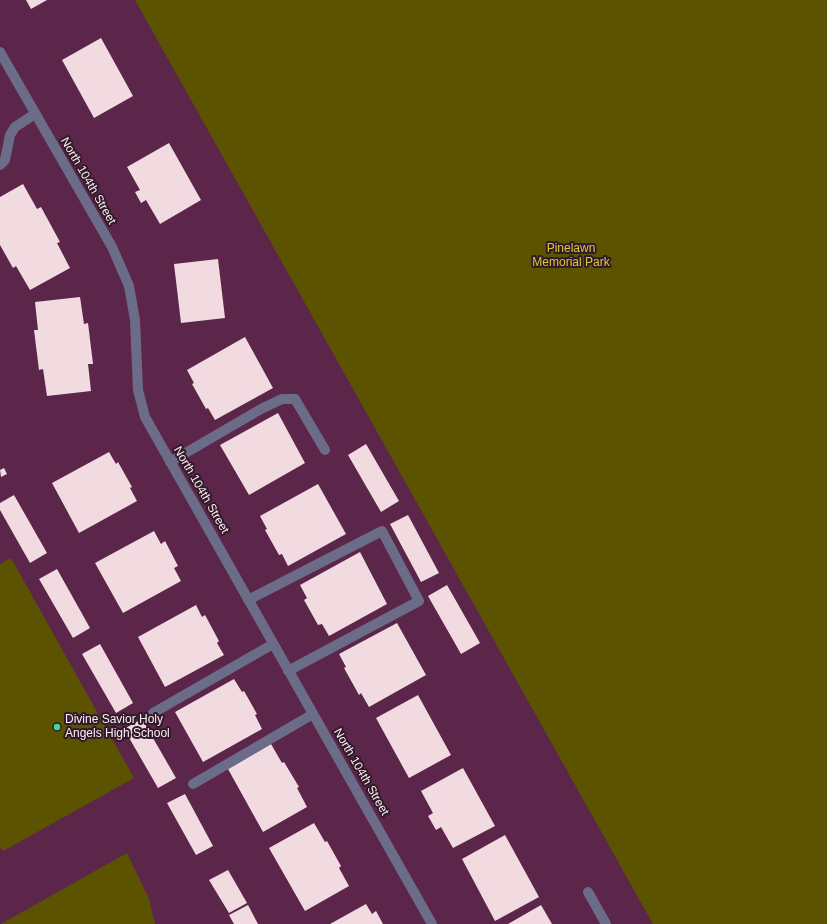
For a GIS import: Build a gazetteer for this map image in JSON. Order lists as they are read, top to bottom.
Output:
{
  "streets": {
    "street": ["North 104th Street"]
  },
  "parks": ["Pinelawn Memorial Park"],
  "places": ["Divine Savior Holy Angels High School"]
}
